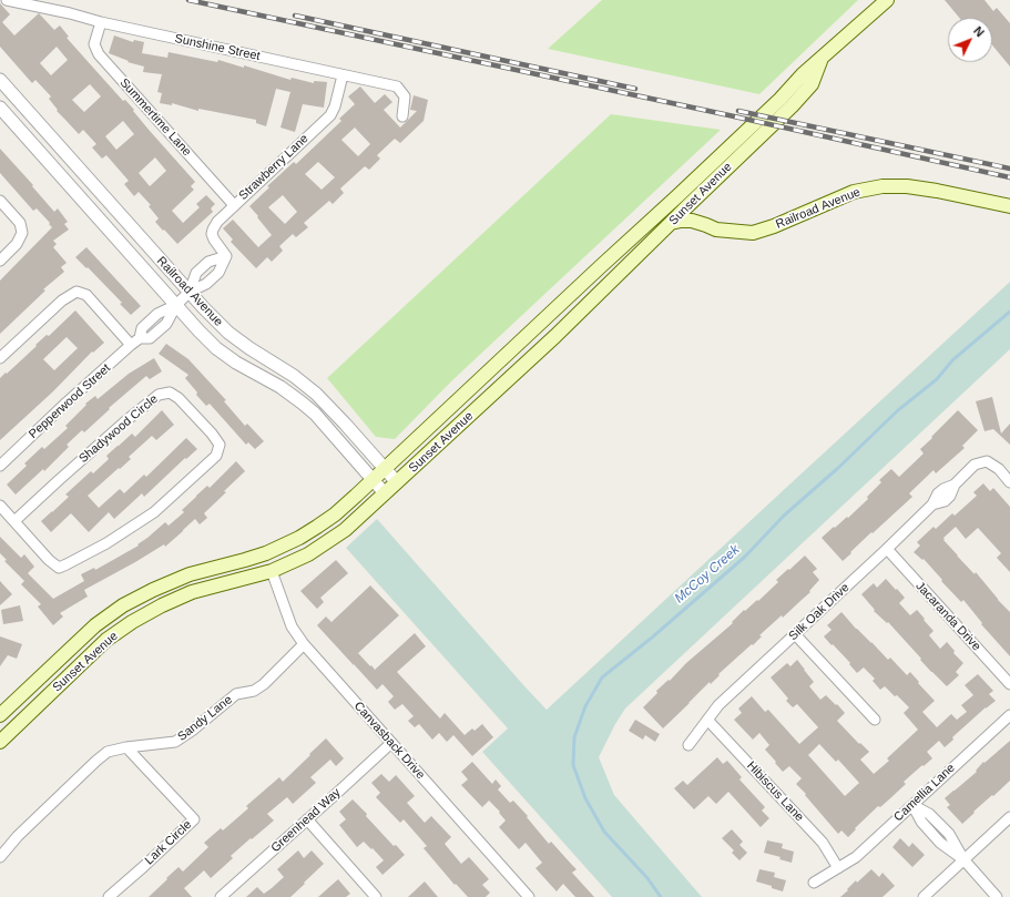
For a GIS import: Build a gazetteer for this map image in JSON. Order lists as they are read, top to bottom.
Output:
{
  "streets": {
    "main road": ["Sunset Avenue", "Railroad Avenue"],
    "street": [
      "Sunshine Street",
      "Summertime Lane",
      "Strawberry Lane",
      "Pepperwood Street",
      "Shadywood Circle",
      "Silk Oak Drive",
      "Jacaranda Drive",
      "Sandy Lane",
      "Canvasback Drive",
      "Hibiscus Lane",
      "Camellia Lane",
      "Greenhead Way",
      "Lark Circle"
    ]
  },
  "crossings": [
    ["Sunshine Street", "Summertime Lane"],
    ["Sunshine Street", "Strawberry Lane"],
    ["Summertime Lane", "Strawberry Lane"],
    ["Sunset Avenue", "Railroad Avenue"],
    ["Sunset Avenue", "Canvasback Drive"],
    ["Railroad Avenue", "Pepperwood Street"],
    ["Silk Oak Drive", "Jacaranda Drive"],
    ["Silk Oak Drive", "Hibiscus Lane"],
    ["Sandy Lane", "Canvasback Drive"],
    ["Sandy Lane", "Lark Circle"],
    ["Canvasback Drive", "Greenhead Way"],
    ["Hibiscus Lane", "Camellia Lane"]
  ],
  "water": ["McCoy Creek"],
  "north": "top right"
}
